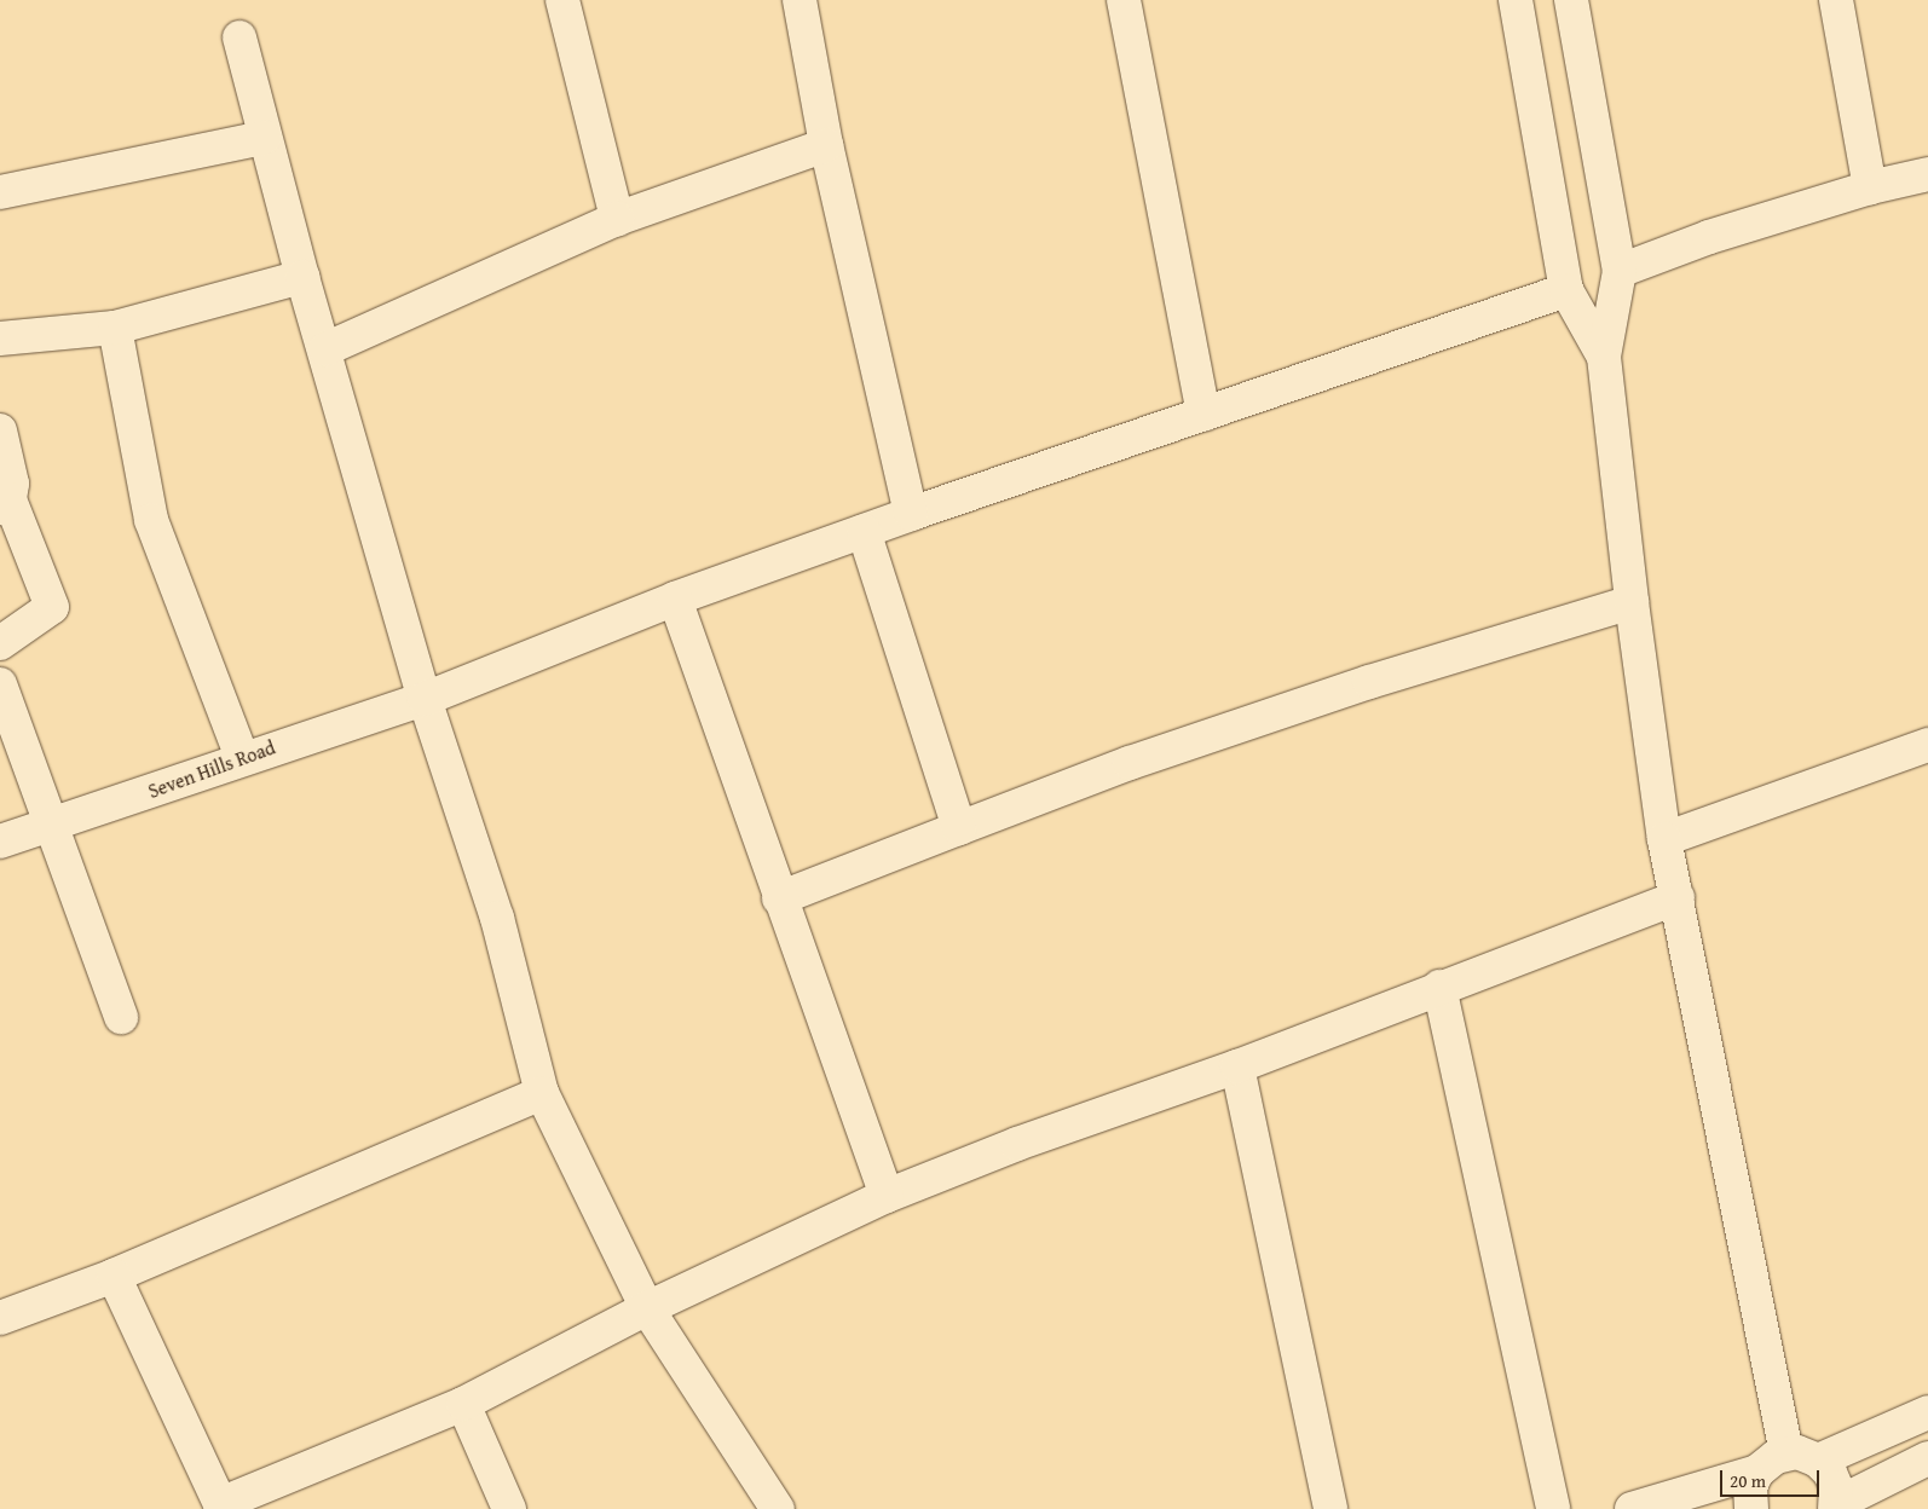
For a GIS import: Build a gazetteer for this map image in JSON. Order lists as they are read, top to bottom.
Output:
{
  "streets": {
    "street": ["Seven Hills Road"]
  },
  "scale_bar": "20 m"
}
